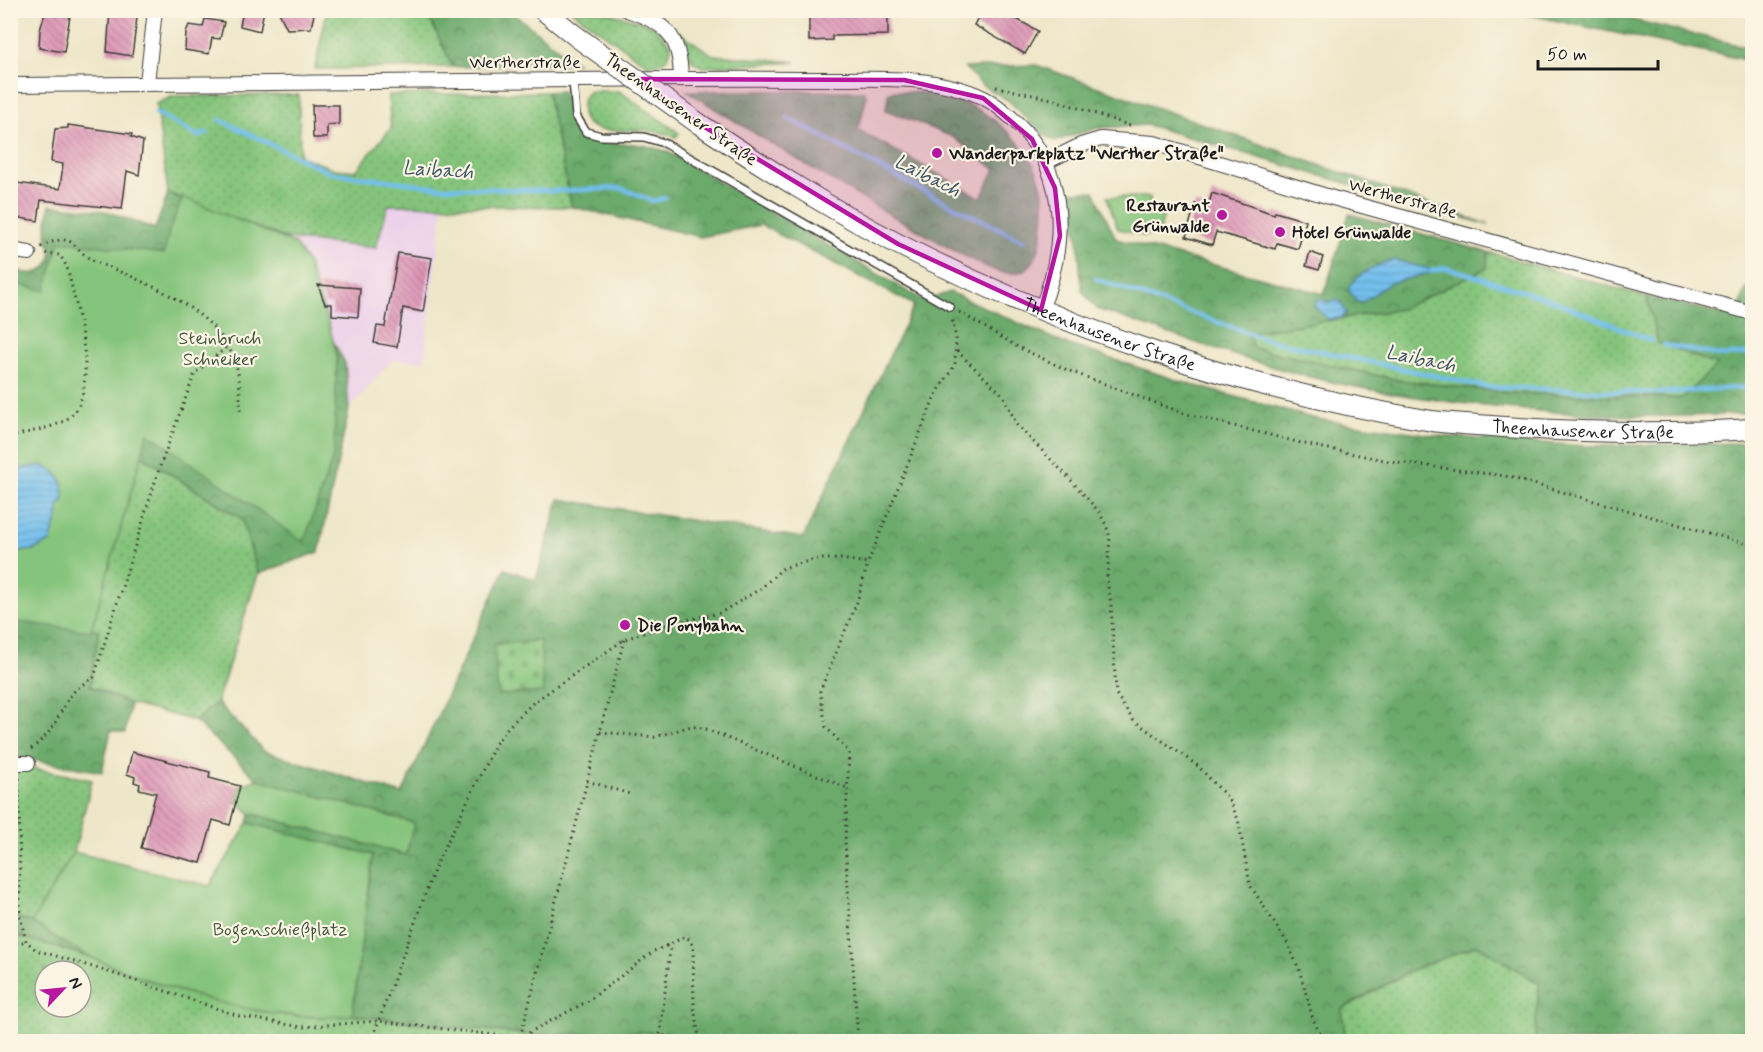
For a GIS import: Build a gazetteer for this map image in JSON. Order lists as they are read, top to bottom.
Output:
{
  "streets": {
    "main road": ["Theenhausener Straße"],
    "street": ["Wertherstraße"]
  },
  "crossings": [
    ["Wertherstraße", "Theenhausener Straße"]
  ],
  "water": ["Laibach"],
  "parks": ["Steinbruch Schneiker", "Bogenschießplatz"],
  "places": [
    "Wanderparkplatz \"Werther Straße\"",
    "Restaurant Grünwalde",
    "Hotel Grünwalde",
    "Die Ponybahn"
  ],
  "scale_bar": "50 m",
  "north": "top right"
}
